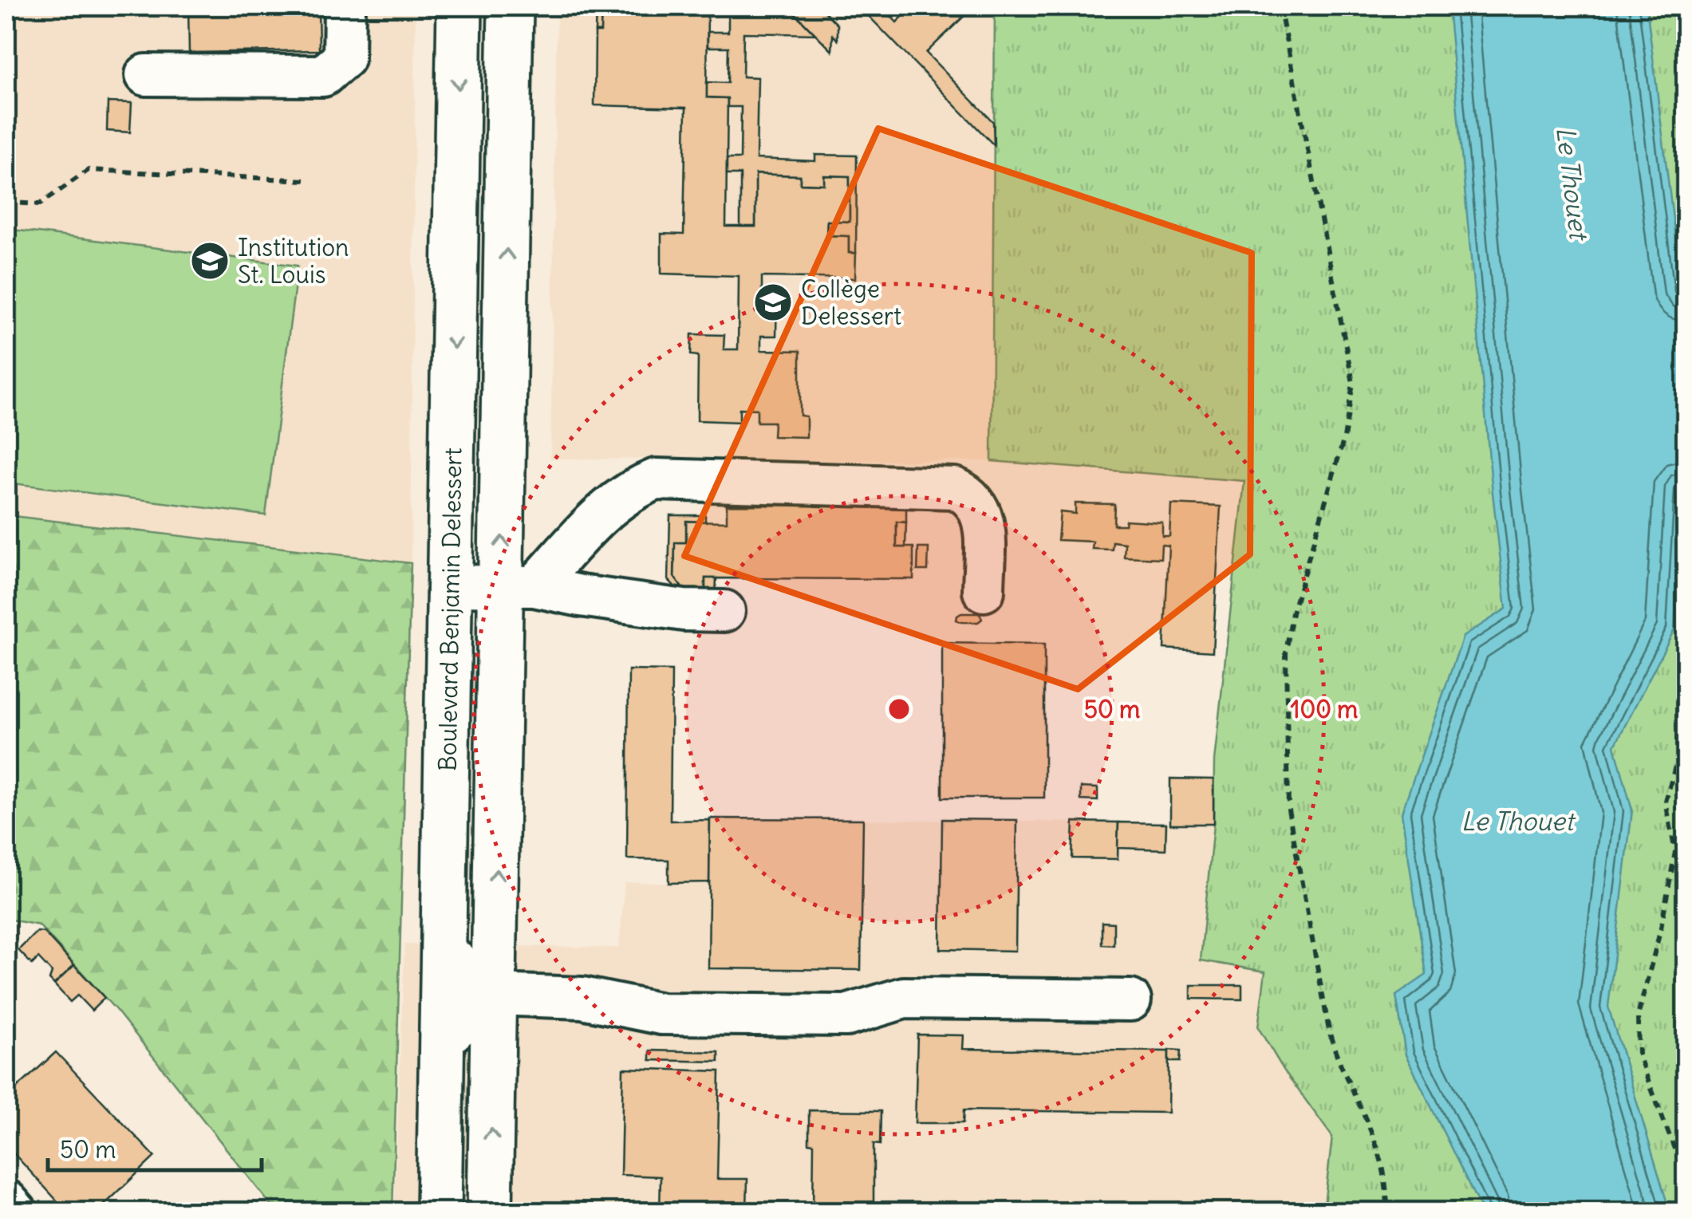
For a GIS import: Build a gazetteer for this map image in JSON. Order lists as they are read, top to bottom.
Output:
{
  "streets": {
    "main road": ["Boulevard Benjamin Delessert"]
  },
  "water": ["Le Thouet"],
  "places": {
    "school or university": ["Institution St. Louis", "Collège Delessert"]
  },
  "scale_bar": "50 m",
  "rings": ["50 m", "100 m"]
}
